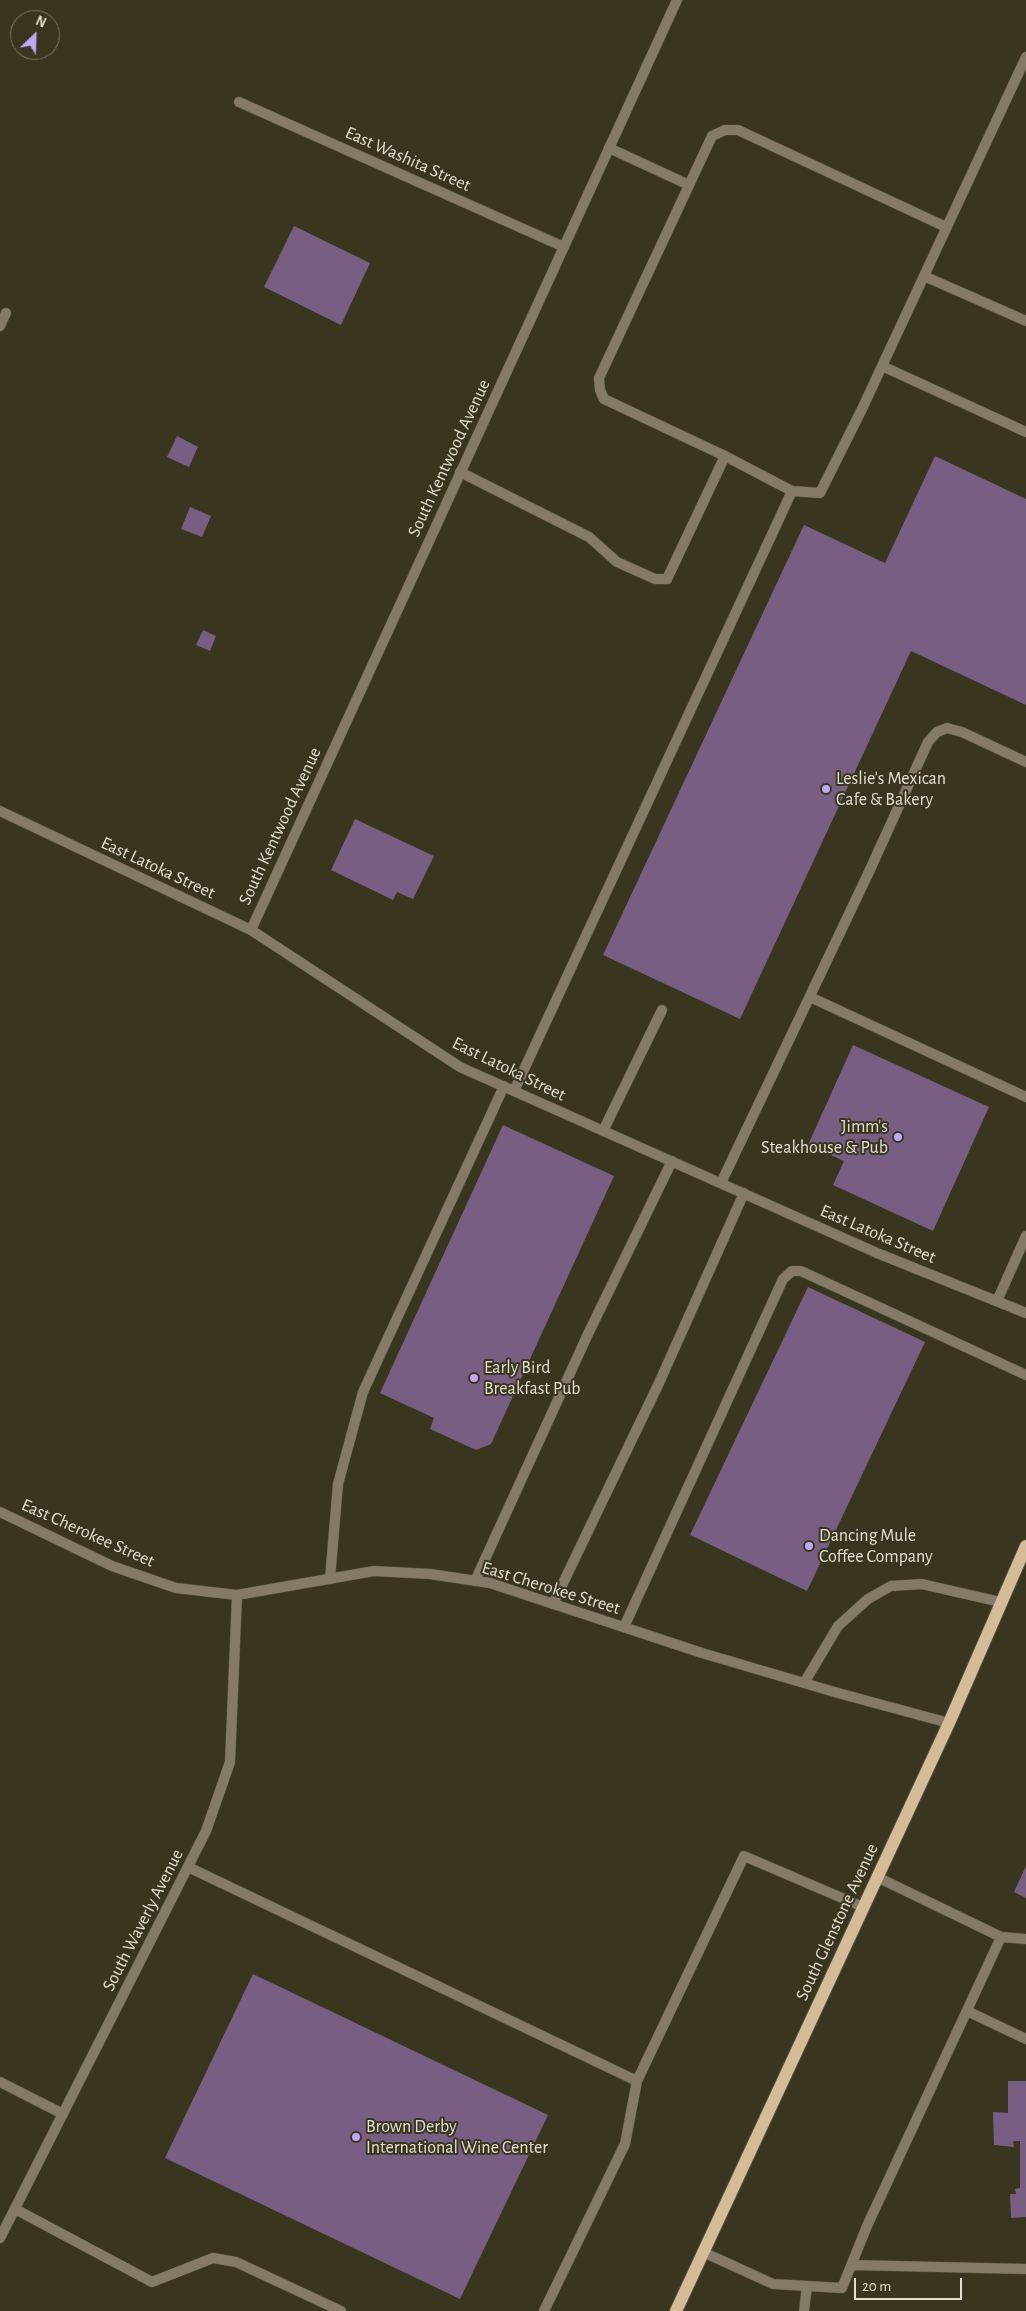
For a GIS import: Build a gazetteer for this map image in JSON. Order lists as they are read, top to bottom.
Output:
{
  "streets": {
    "main road": ["South Glenstone Avenue"],
    "street": [
      "East Washita Street",
      "South Kentwood Avenue",
      "East Latoka Street",
      "East Cherokee Street",
      "South Waverly Avenue"
    ]
  },
  "crossings": [
    ["East Washita Street", "South Kentwood Avenue"],
    ["South Kentwood Avenue", "East Latoka Street"],
    ["East Cherokee Street", "South Waverly Avenue"],
    ["East Cherokee Street", "South Glenstone Avenue"]
  ],
  "places": [
    "Leslie's Mexican Cafe & Bakery",
    "Jimm's Steakhouse & Pub",
    "Early Bird Breakfast Pub",
    "Dancing Mule Coffee Company",
    "Brown Derby International Wine Center"
  ],
  "scale_bar": "20 m",
  "north": "top right"
}
